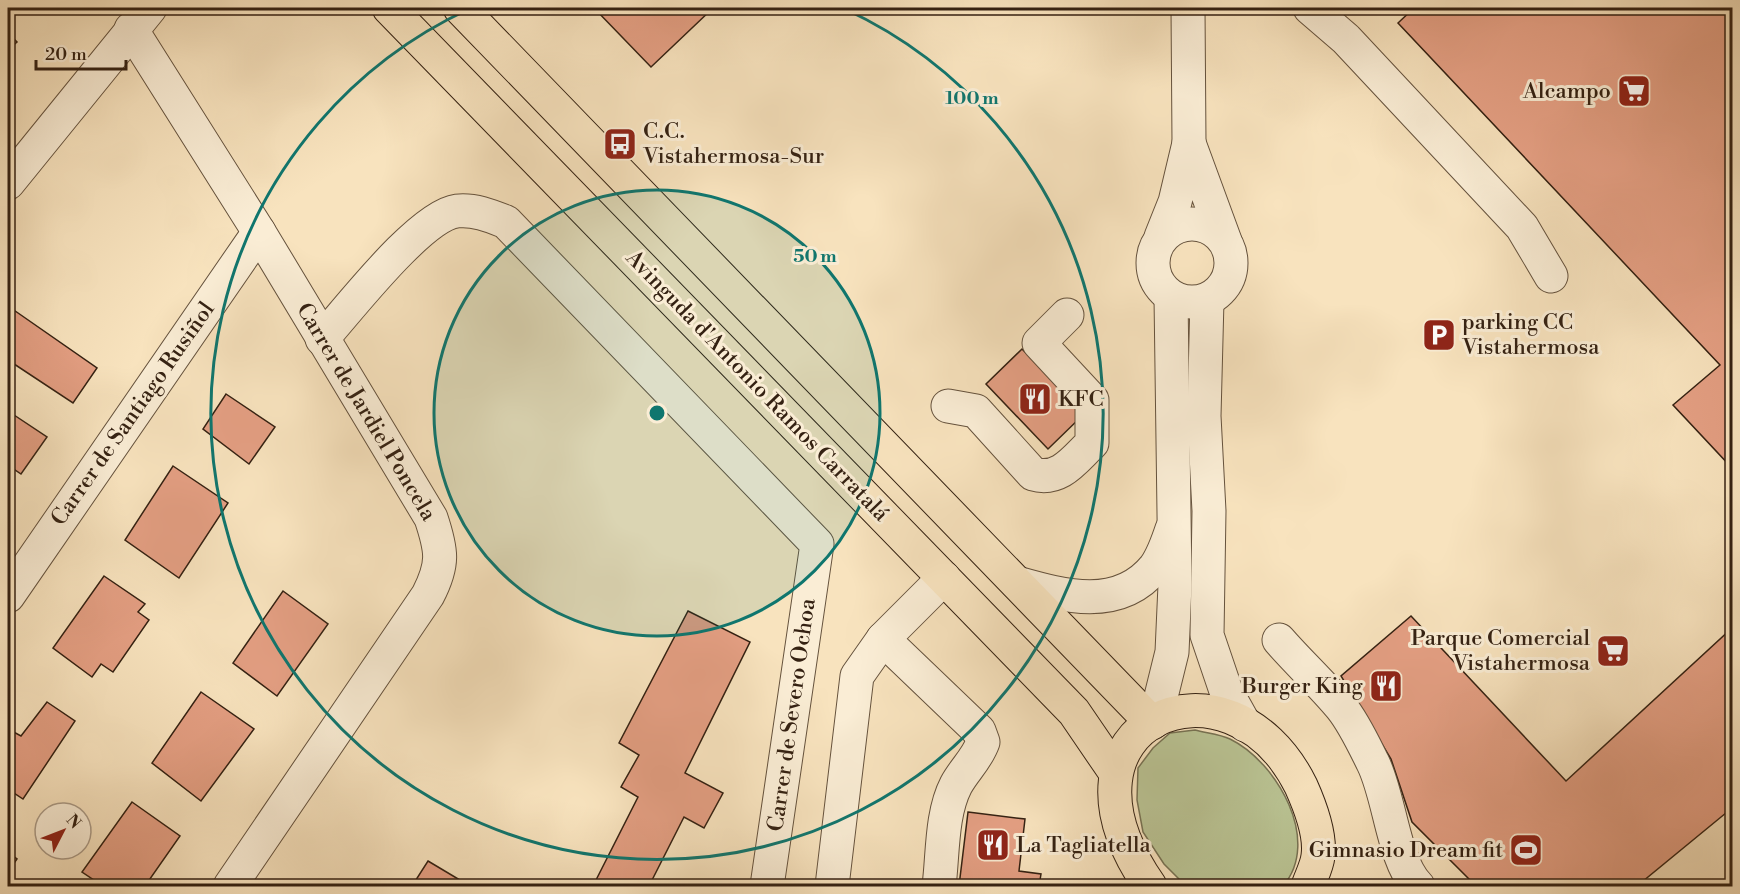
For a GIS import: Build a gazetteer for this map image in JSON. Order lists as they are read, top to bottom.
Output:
{
  "streets": {
    "main road": ["Avinguda d'Antonio Ramos Carratalá"],
    "street": ["Carrer de Jardiel Poncela", "Carrer de Santiago Rusiñol", "Carrer de Severo Ochoa"]
  },
  "crossings": [
    ["Carrer de Jardiel Poncela", "Carrer de Santiago Rusiñol"],
    ["Carrer de Jardiel Poncela", "Carrer de Severo Ochoa"]
  ],
  "places": {
    "supermarket": ["Alcampo", "Parque Comercial Vistahermosa"],
    "bus stop": ["C.C. Vistahermosa-Sur"],
    "parking": ["parking CC Vistahermosa"],
    "restaurant": ["KFC", "Burger King", "La Tagliatella"],
    "sports": ["Gimnasio Dream fit"]
  },
  "scale_bar": "20 m",
  "north": "top right",
  "rings": ["100 m", "50 m"]
}
